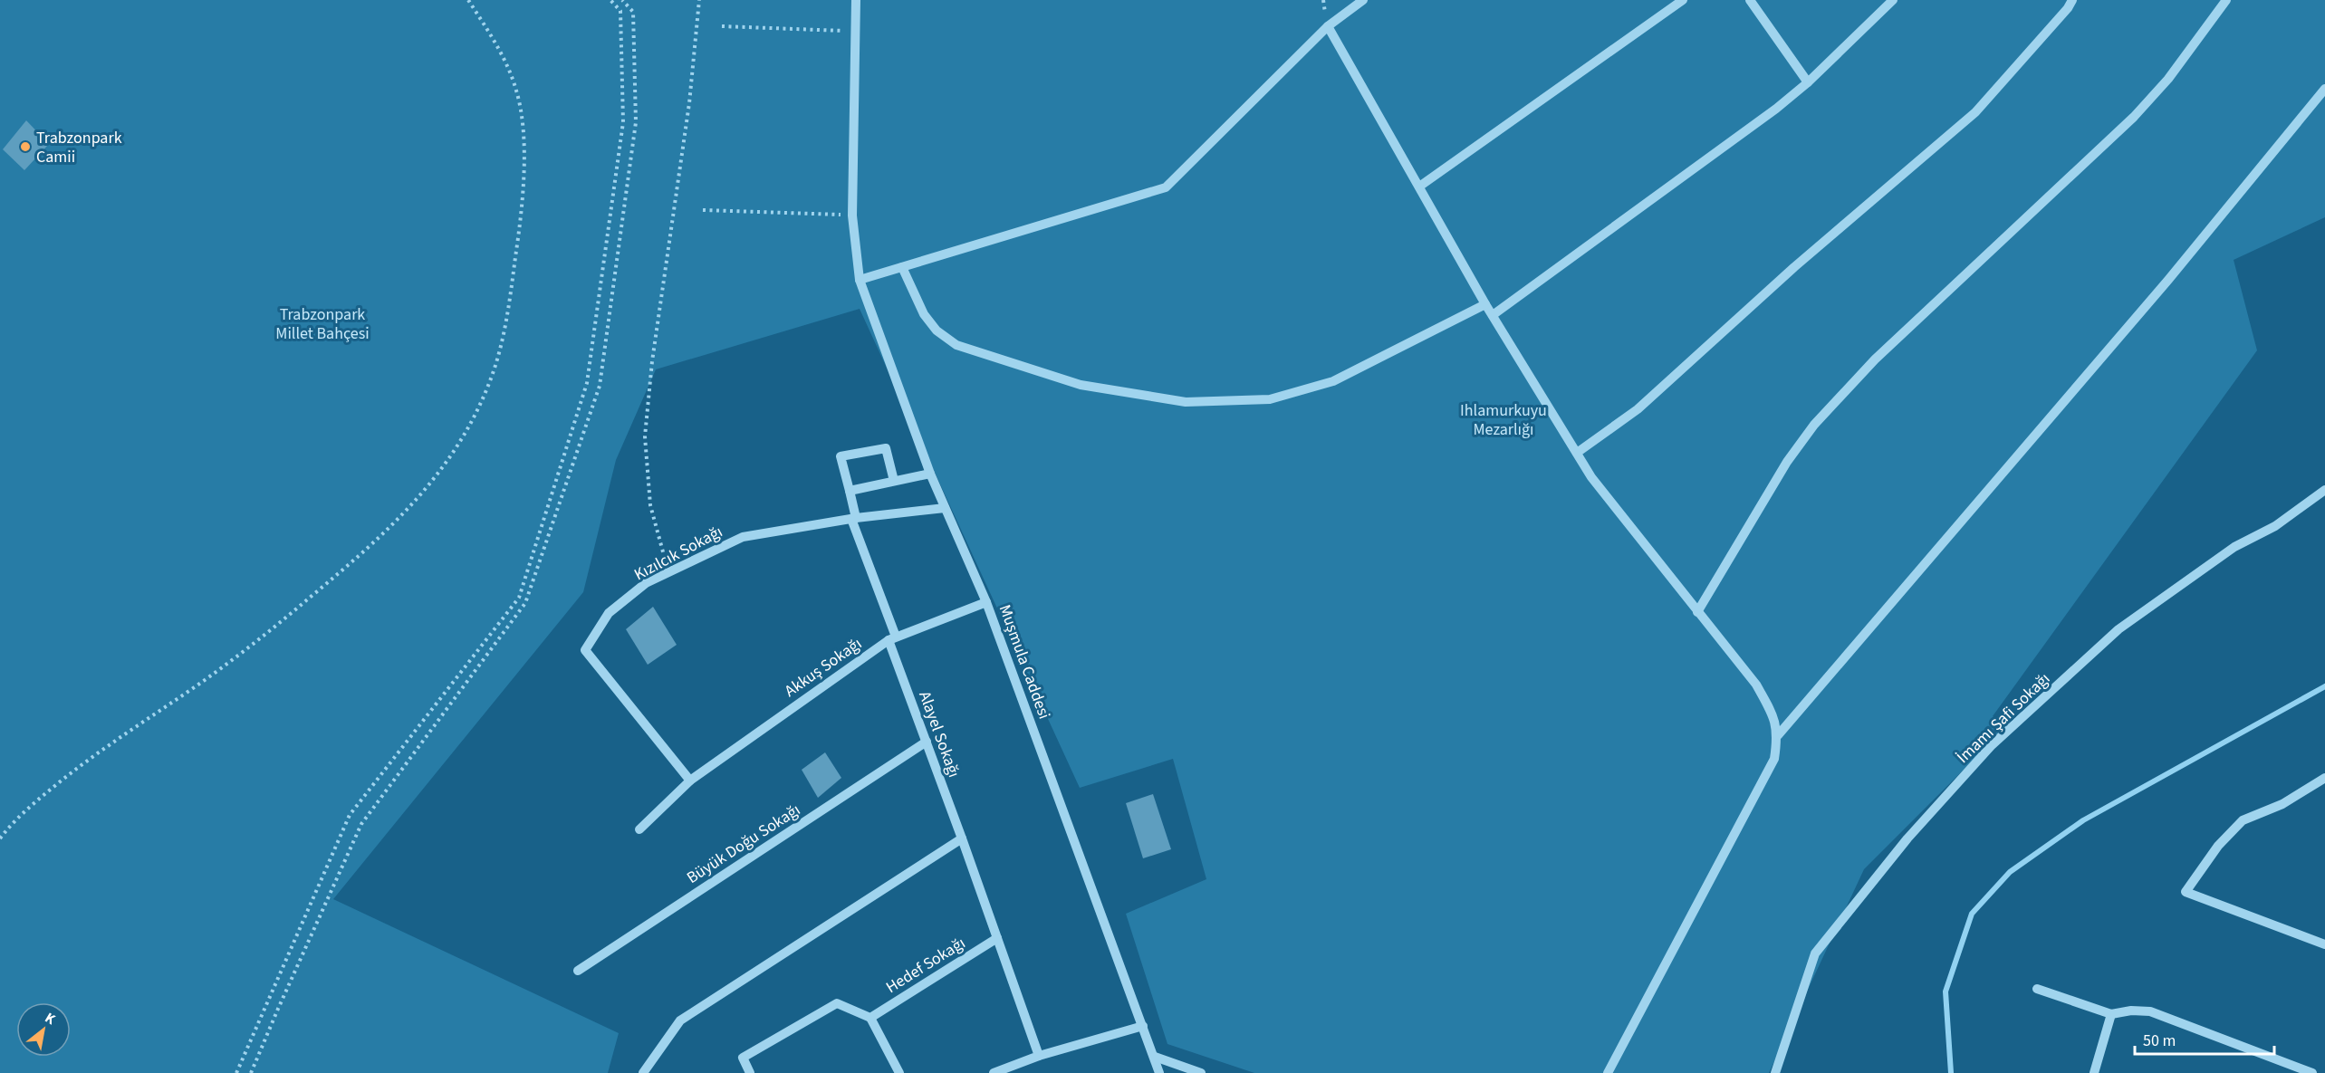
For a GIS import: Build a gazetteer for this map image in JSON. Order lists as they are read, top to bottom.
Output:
{
  "streets": {
    "street": [
      "Kızılcık Sokağı",
      "Muşmula Caddesi",
      "Akkuş Sokağı",
      "İmamı Şafi Sokağı",
      "Alayel Sokağı",
      "Büyük Doğu Sokağı",
      "Hedef Sokağı"
    ]
  },
  "crossings": [
    ["Kızılcık Sokağı", "Muşmula Caddesi"],
    ["Kızılcık Sokağı", "Akkuş Sokağı"],
    ["Kızılcık Sokağı", "Alayel Sokağı"],
    ["Muşmula Caddesi", "Akkuş Sokağı"],
    ["Akkuş Sokağı", "Alayel Sokağı"],
    ["Alayel Sokağı", "Büyük Doğu Sokağı"],
    ["Alayel Sokağı", "Hedef Sokağı"]
  ],
  "parks": ["Trabzonpark Millet Bahçesi", "Ihlamurkuyu Mezarlığı"],
  "places": ["Trabzonpark Camii"],
  "scale_bar": "50 m",
  "north": "top right"
}
